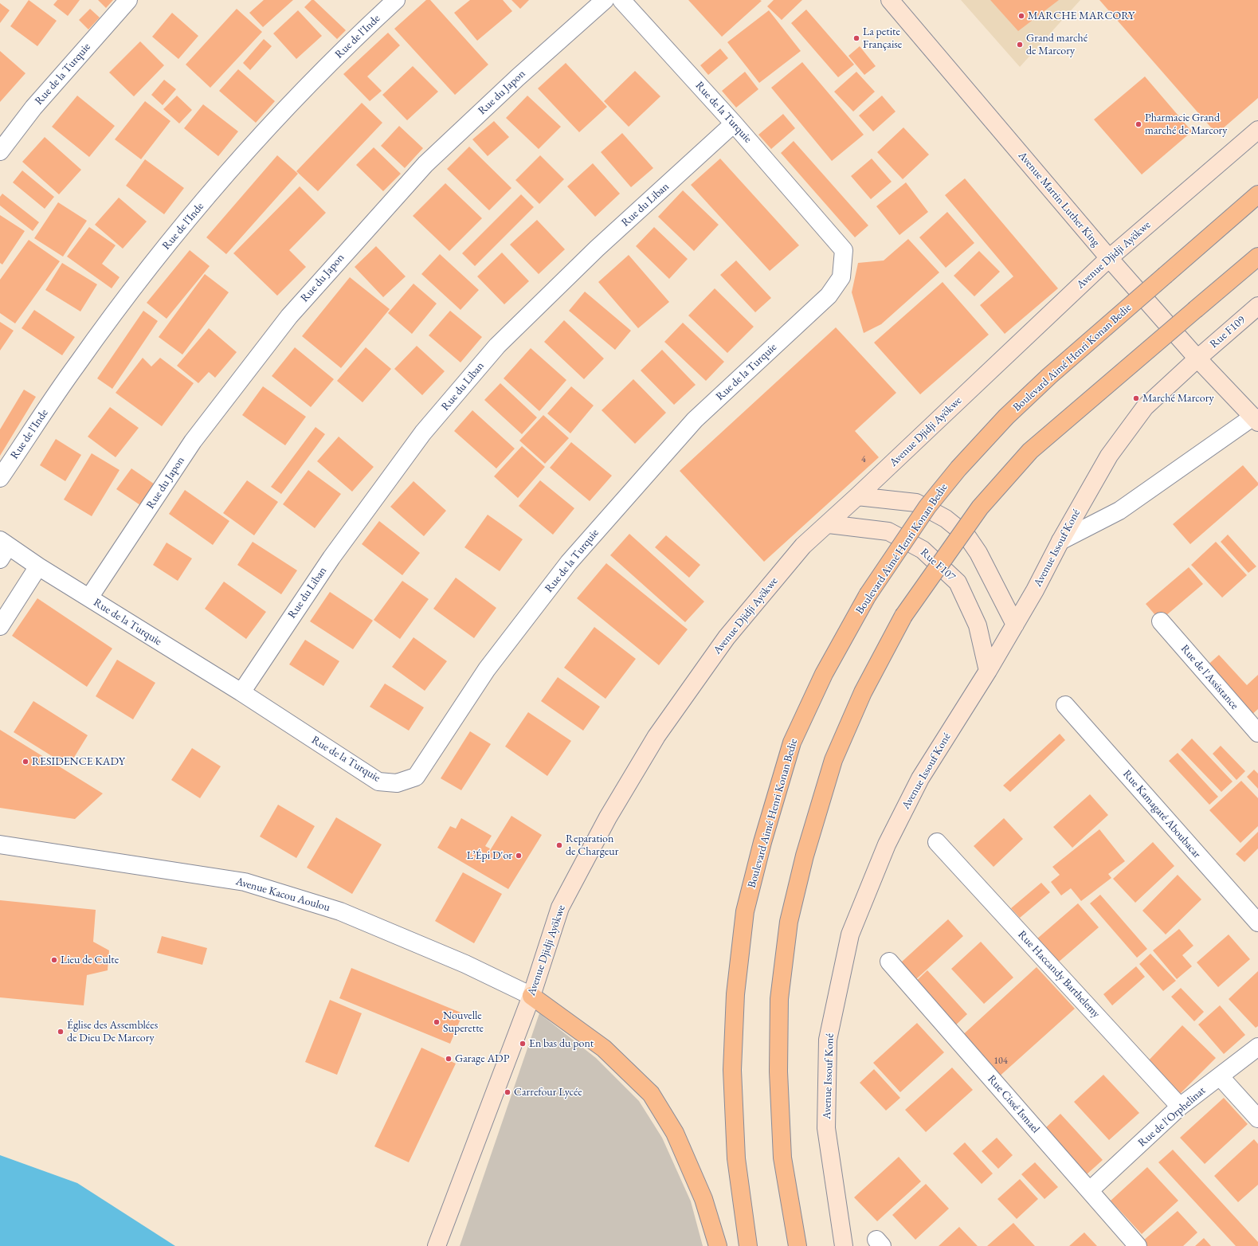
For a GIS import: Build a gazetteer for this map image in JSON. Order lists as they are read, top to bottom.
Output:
{
  "streets": {
    "highway": ["Boulevard Aimé Henri Konan Bedie"],
    "street": [
      "Rue de l'Inde",
      "Rue de la Turquie",
      "Rue du Japon",
      "Avenue Martin Luther King",
      "Rue du Liban",
      "Avenue Djidji Ayökwe",
      "Rue F109",
      "Avenue Issouf Koné",
      "Rue F107",
      "Rue de l'Assistance",
      "Rue Kamagaté Aboubacar",
      "Avenue Kacou Aoulou",
      "Rue Haccandy Barthelemy",
      "Rue Cissé Ismael",
      "Rue de l'Orphelinat"
    ]
  },
  "crossings": [
    ["Rue de la Turquie", "Rue du Japon"],
    ["Rue de la Turquie", "Rue du Liban"],
    ["Avenue Martin Luther King", "Avenue Djidji Ayökwe"],
    ["Avenue Martin Luther King", "Rue F109"],
    ["Avenue Martin Luther King", "Avenue Issouf Koné"],
    ["Avenue Djidji Ayökwe", "Rue F107"],
    ["Avenue Djidji Ayökwe", "Avenue Kacou Aoulou"],
    ["Rue F109", "Avenue Issouf Koné"],
    ["Avenue Issouf Koné", "Rue F107"],
    ["Rue Haccandy Barthelemy", "Rue de l'Orphelinat"],
    ["Rue Cissé Ismael", "Rue de l'Orphelinat"]
  ],
  "places": [
    "MARCHE MARCORY",
    "La petite Française",
    "Grand marché de Marcory",
    "Pharmacie Grand marché de Marcory",
    "Marché Marcory",
    "RESIDENCE KADY",
    "Reparation de Chargeur",
    "L’Épi D'or",
    "Lieu de Culte",
    "Nouvelle Superette",
    "Église des Assemblées de Dieu De Marcory",
    "En bas du pont",
    "Garage ADP",
    "Carrefour Lycée"
  ],
  "house_numbers": ["4", "104"]
}
